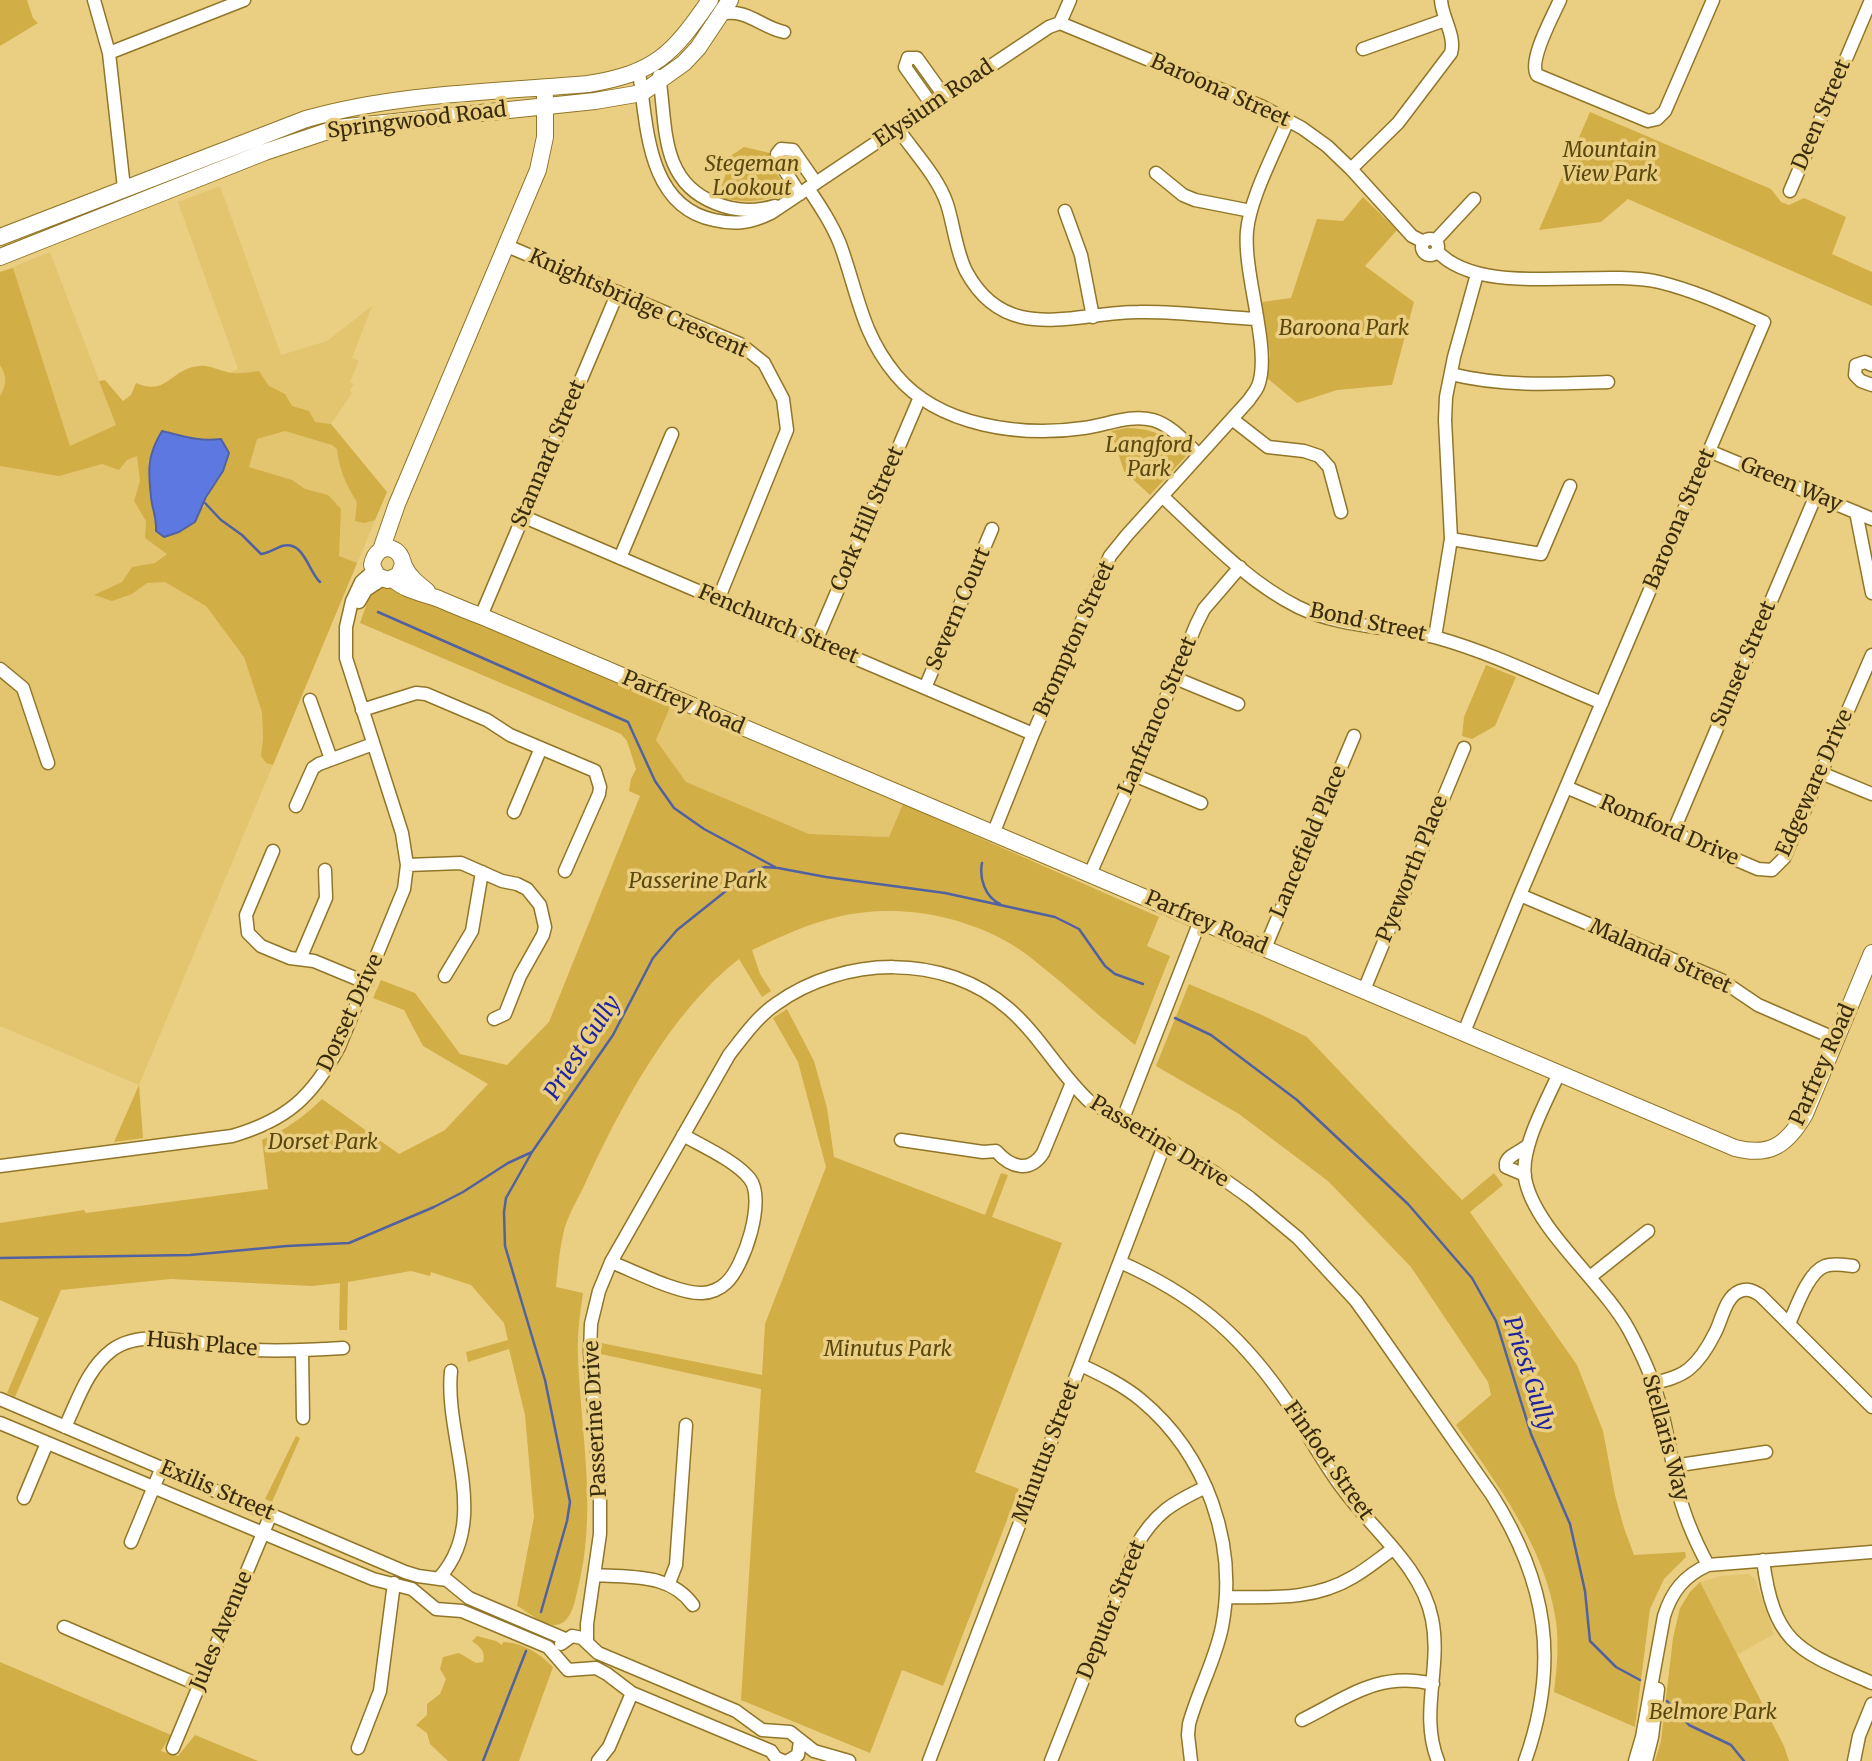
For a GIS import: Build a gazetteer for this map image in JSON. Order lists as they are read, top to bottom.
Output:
{
  "streets": {
    "main road": ["Springwood Road", "Parfrey Road"],
    "street": [
      "Baroona Street",
      "Elysium Road",
      "Deen Street",
      "Knightsbridge Crescent",
      "Stannard Street",
      "Green Way",
      "Cork Hill Street",
      "Severn Court",
      "Bond Street",
      "Fenchurch Street",
      "Brompton Street",
      "Sunset Street",
      "Lanfranco Street",
      "Edgeware Drive",
      "Romford Drive",
      "Lancefield Place",
      "Pyeworth Place",
      "Malanda Street",
      "Dorset Drive",
      "Passerine Drive",
      "Hush Place",
      "Stellaris Way",
      "Minutus Street",
      "Finfoot Street",
      "Exilis Street",
      "Deputor Street",
      "Jules Avenue"
    ]
  },
  "crossings": [
    ["Baroona Street", "Elysium Road"],
    ["Baroona Street", "Green Way"],
    ["Baroona Street", "Bond Street"],
    ["Baroona Street", "Brompton Street"],
    ["Baroona Street", "Parfrey Road"],
    ["Baroona Street", "Romford Drive"],
    ["Baroona Street", "Malanda Street"],
    ["Elysium Road", "Springwood Road"],
    ["Knightsbridge Crescent", "Stannard Street"],
    ["Knightsbridge Crescent", "Fenchurch Street"],
    ["Stannard Street", "Fenchurch Street"],
    ["Stannard Street", "Parfrey Road"],
    ["Green Way", "Sunset Street"],
    ["Cork Hill Street", "Fenchurch Street"],
    ["Severn Court", "Fenchurch Street"],
    ["Bond Street", "Brompton Street"],
    ["Bond Street", "Lanfranco Street"],
    ["Fenchurch Street", "Brompton Street"],
    ["Brompton Street", "Parfrey Road"],
    ["Sunset Street", "Romford Drive"],
    ["Parfrey Road", "Lanfranco Street"],
    ["Parfrey Road", "Lancefield Place"],
    ["Parfrey Road", "Pyeworth Place"],
    ["Parfrey Road", "Malanda Street"],
    ["Parfrey Road", "Dorset Drive"],
    ["Parfrey Road", "Stellaris Way"],
    ["Edgeware Drive", "Romford Drive"],
    ["Passerine Drive", "Minutus Street"],
    ["Passerine Drive", "Exilis Street"],
    ["Hush Place", "Exilis Street"],
    ["Minutus Street", "Finfoot Street"],
    ["Exilis Street", "Jules Avenue"]
  ],
  "water": ["Priest Gully"],
  "parks": [
    "Mountain View Park",
    "Stegeman Lookout",
    "Baroona Park",
    "Langford Park",
    "Passerine Park",
    "Dorset Park",
    "Minutus Park",
    "Belmore Park"
  ]
}
